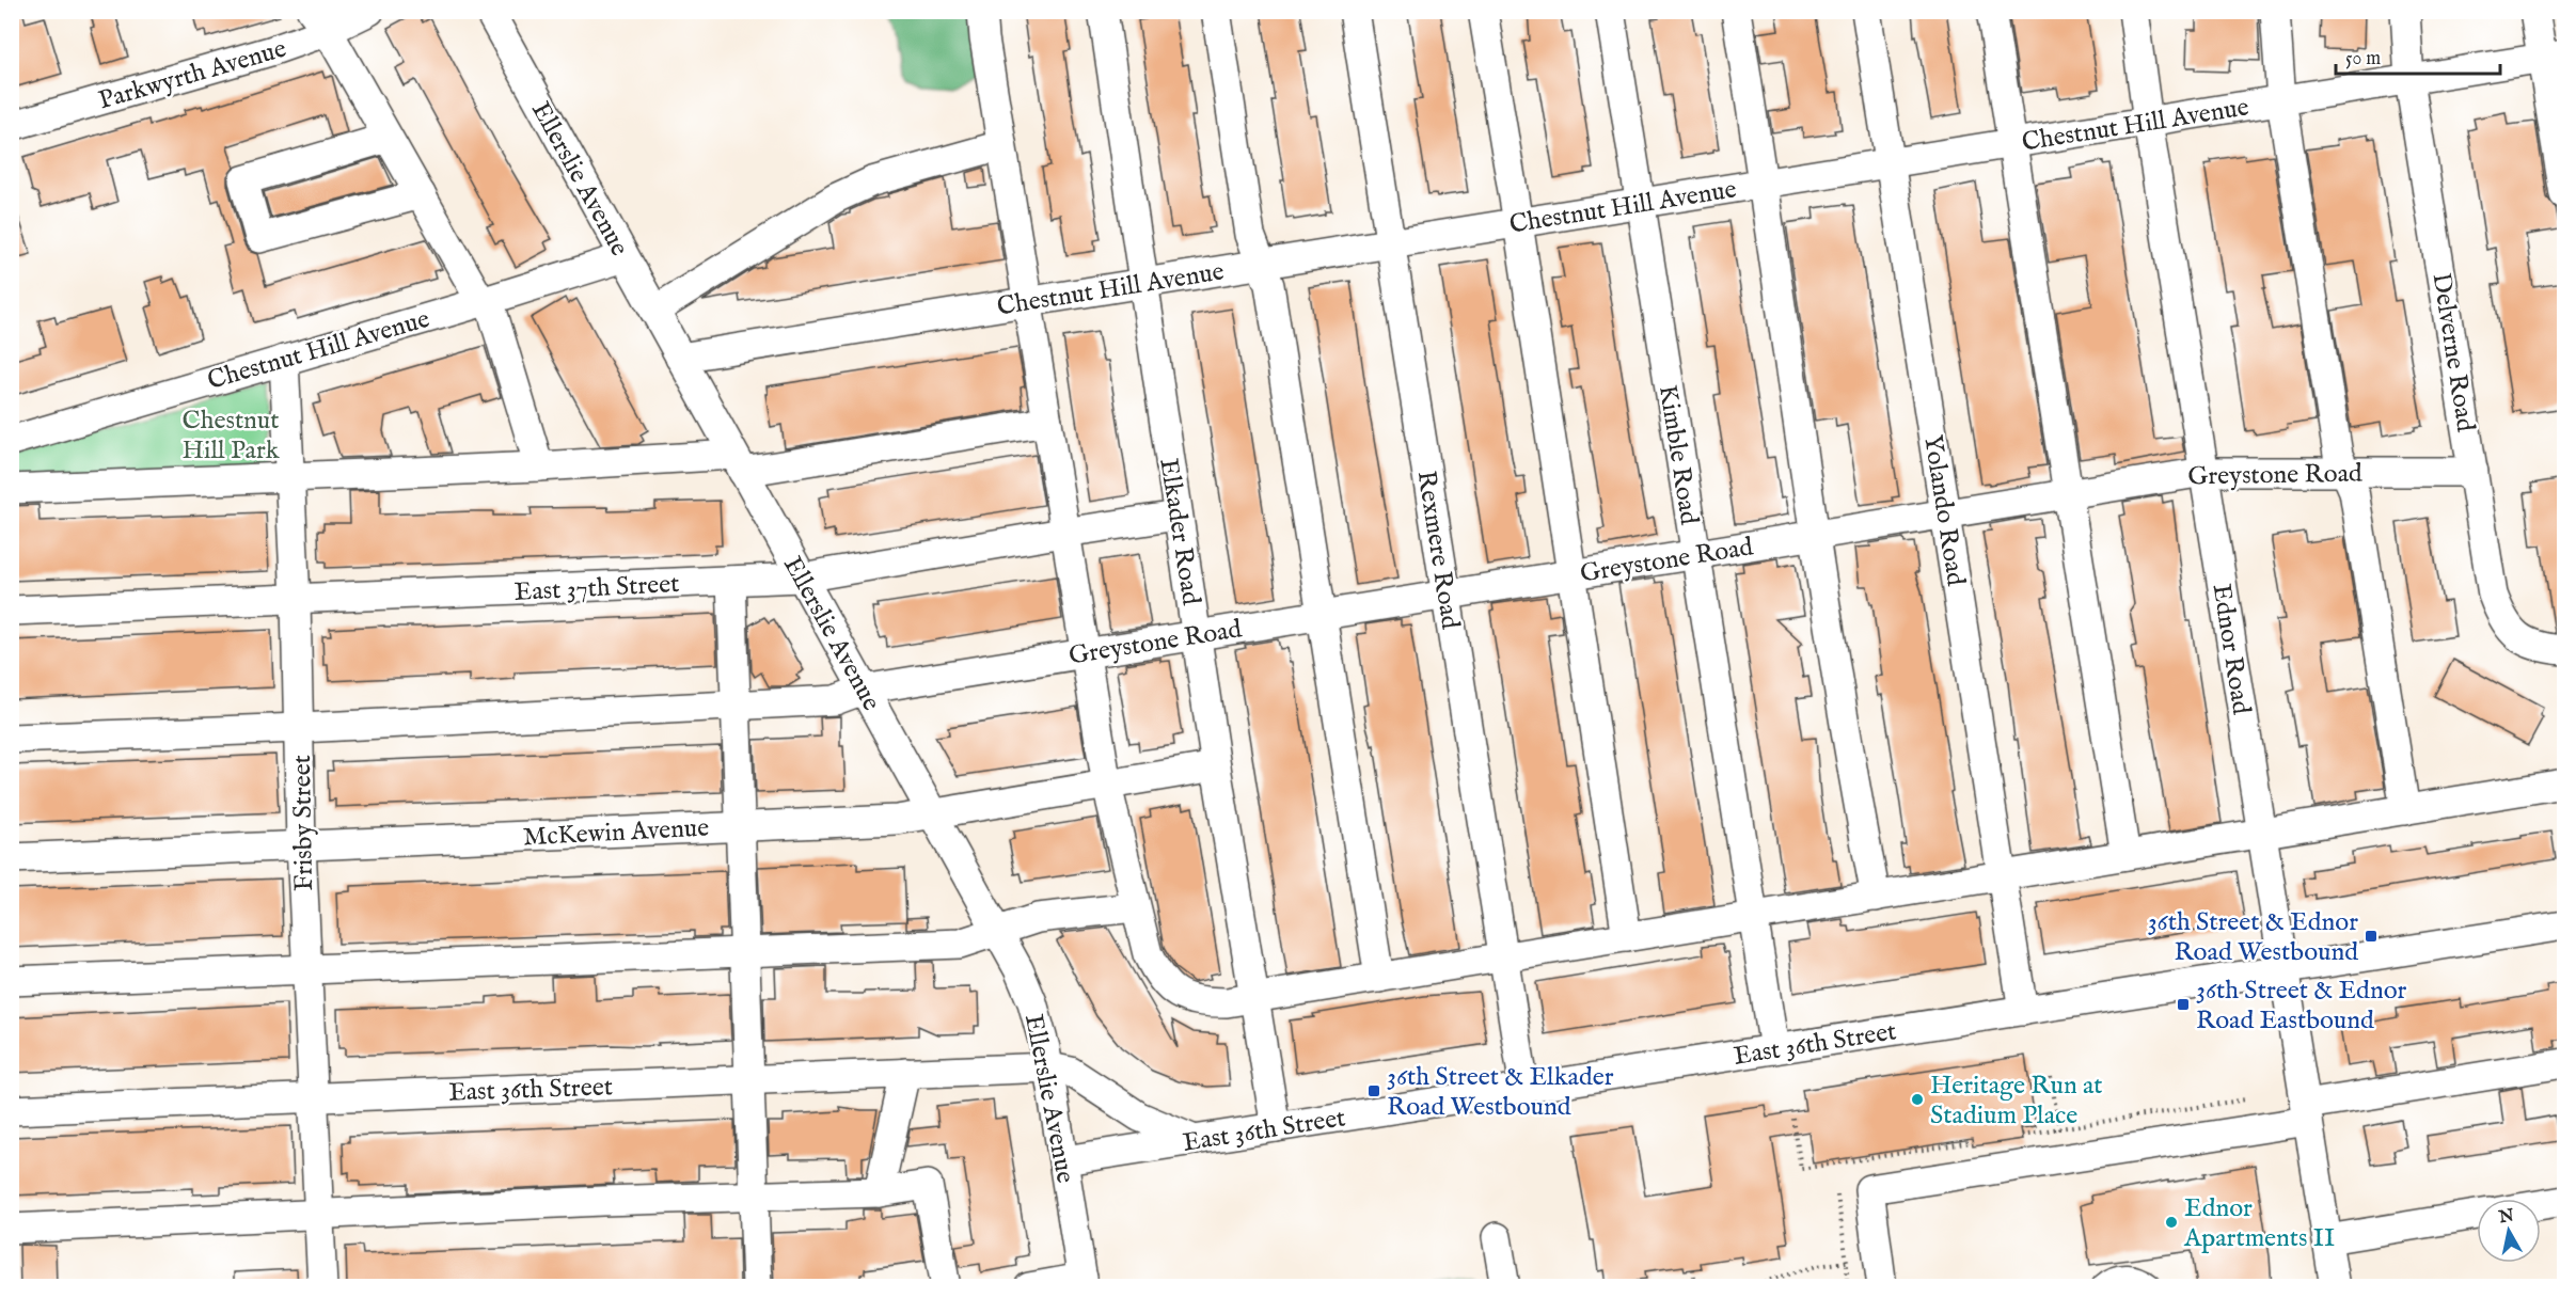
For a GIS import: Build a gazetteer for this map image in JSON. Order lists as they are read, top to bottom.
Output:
{
  "streets": {
    "street": [
      "Parkwyrth Avenue",
      "Chestnut Hill Avenue",
      "Ellerslie Avenue",
      "Delverne Road",
      "Kimble Road",
      "Greystone Road",
      "Yolando Road",
      "Elkader Road",
      "Rexmere Road",
      "East 37th Street",
      "Ednor Road",
      "Frisby Street",
      "McKewin Avenue",
      "East 36th Street"
    ]
  },
  "crossings": [
    ["Chestnut Hill Avenue", "Ellerslie Avenue"],
    ["Chestnut Hill Avenue", "Delverne Road"],
    ["Chestnut Hill Avenue", "Kimble Road"],
    ["Chestnut Hill Avenue", "Yolando Road"],
    ["Chestnut Hill Avenue", "Elkader Road"],
    ["Chestnut Hill Avenue", "Rexmere Road"],
    ["Chestnut Hill Avenue", "Ednor Road"],
    ["Chestnut Hill Avenue", "Frisby Street"],
    ["Ellerslie Avenue", "Greystone Road"],
    ["Ellerslie Avenue", "East 37th Street"],
    ["Ellerslie Avenue", "McKewin Avenue"],
    ["Ellerslie Avenue", "East 36th Street"],
    ["Delverne Road", "Greystone Road"],
    ["Kimble Road", "Greystone Road"],
    ["Kimble Road", "East 36th Street"],
    ["Greystone Road", "Yolando Road"],
    ["Greystone Road", "Elkader Road"],
    ["Greystone Road", "Rexmere Road"],
    ["Greystone Road", "Ednor Road"],
    ["Greystone Road", "Frisby Street"],
    ["Yolando Road", "East 36th Street"],
    ["Elkader Road", "East 37th Street"],
    ["Elkader Road", "McKewin Avenue"],
    ["Elkader Road", "East 36th Street"],
    ["Rexmere Road", "East 36th Street"],
    ["East 37th Street", "Frisby Street"],
    ["Ednor Road", "East 36th Street"],
    ["Frisby Street", "McKewin Avenue"],
    ["Frisby Street", "East 36th Street"]
  ],
  "parks": ["Chestnut Hill Park"],
  "places": {
    "transit": ["36th Street & Ednor Road Westbound", "36th Street & Ednor Road Eastbound", "36th Street & Elkader Road Westbound"],
    "other": ["Heritage Run at Stadium Place", "Ednor Apartments II"]
  },
  "scale_bar": "50 m",
  "north": "top"
}
